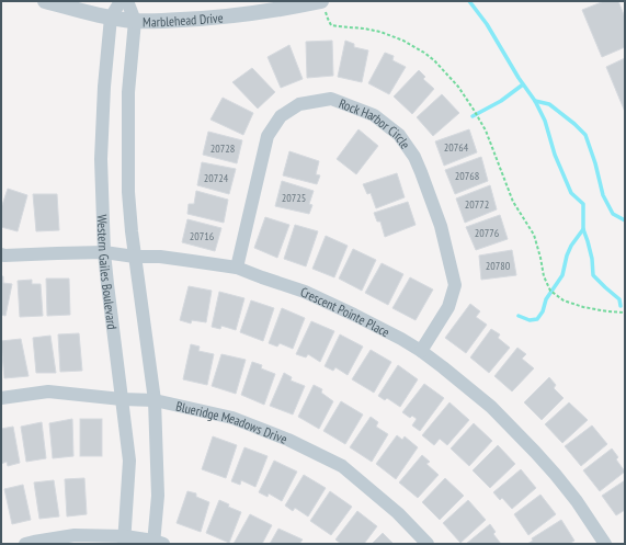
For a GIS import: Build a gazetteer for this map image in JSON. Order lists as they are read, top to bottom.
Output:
{
  "streets": {
    "street": [
      "Marblehead Drive",
      "Rock Harbor Circle",
      "Western Gailes Boulevard",
      "Crescent Pointe Place",
      "Blueridge Meadows Drive"
    ]
  },
  "crossings": [
    ["Marblehead Drive", "Western Gailes Boulevard"],
    ["Rock Harbor Circle", "Crescent Pointe Place"],
    ["Western Gailes Boulevard", "Crescent Pointe Place"],
    ["Western Gailes Boulevard", "Blueridge Meadows Drive"]
  ],
  "house_numbers": [
    "20764",
    "20728",
    "20768",
    "20724",
    "20725",
    "20772",
    "20776",
    "20716",
    "20780"
  ]
}
